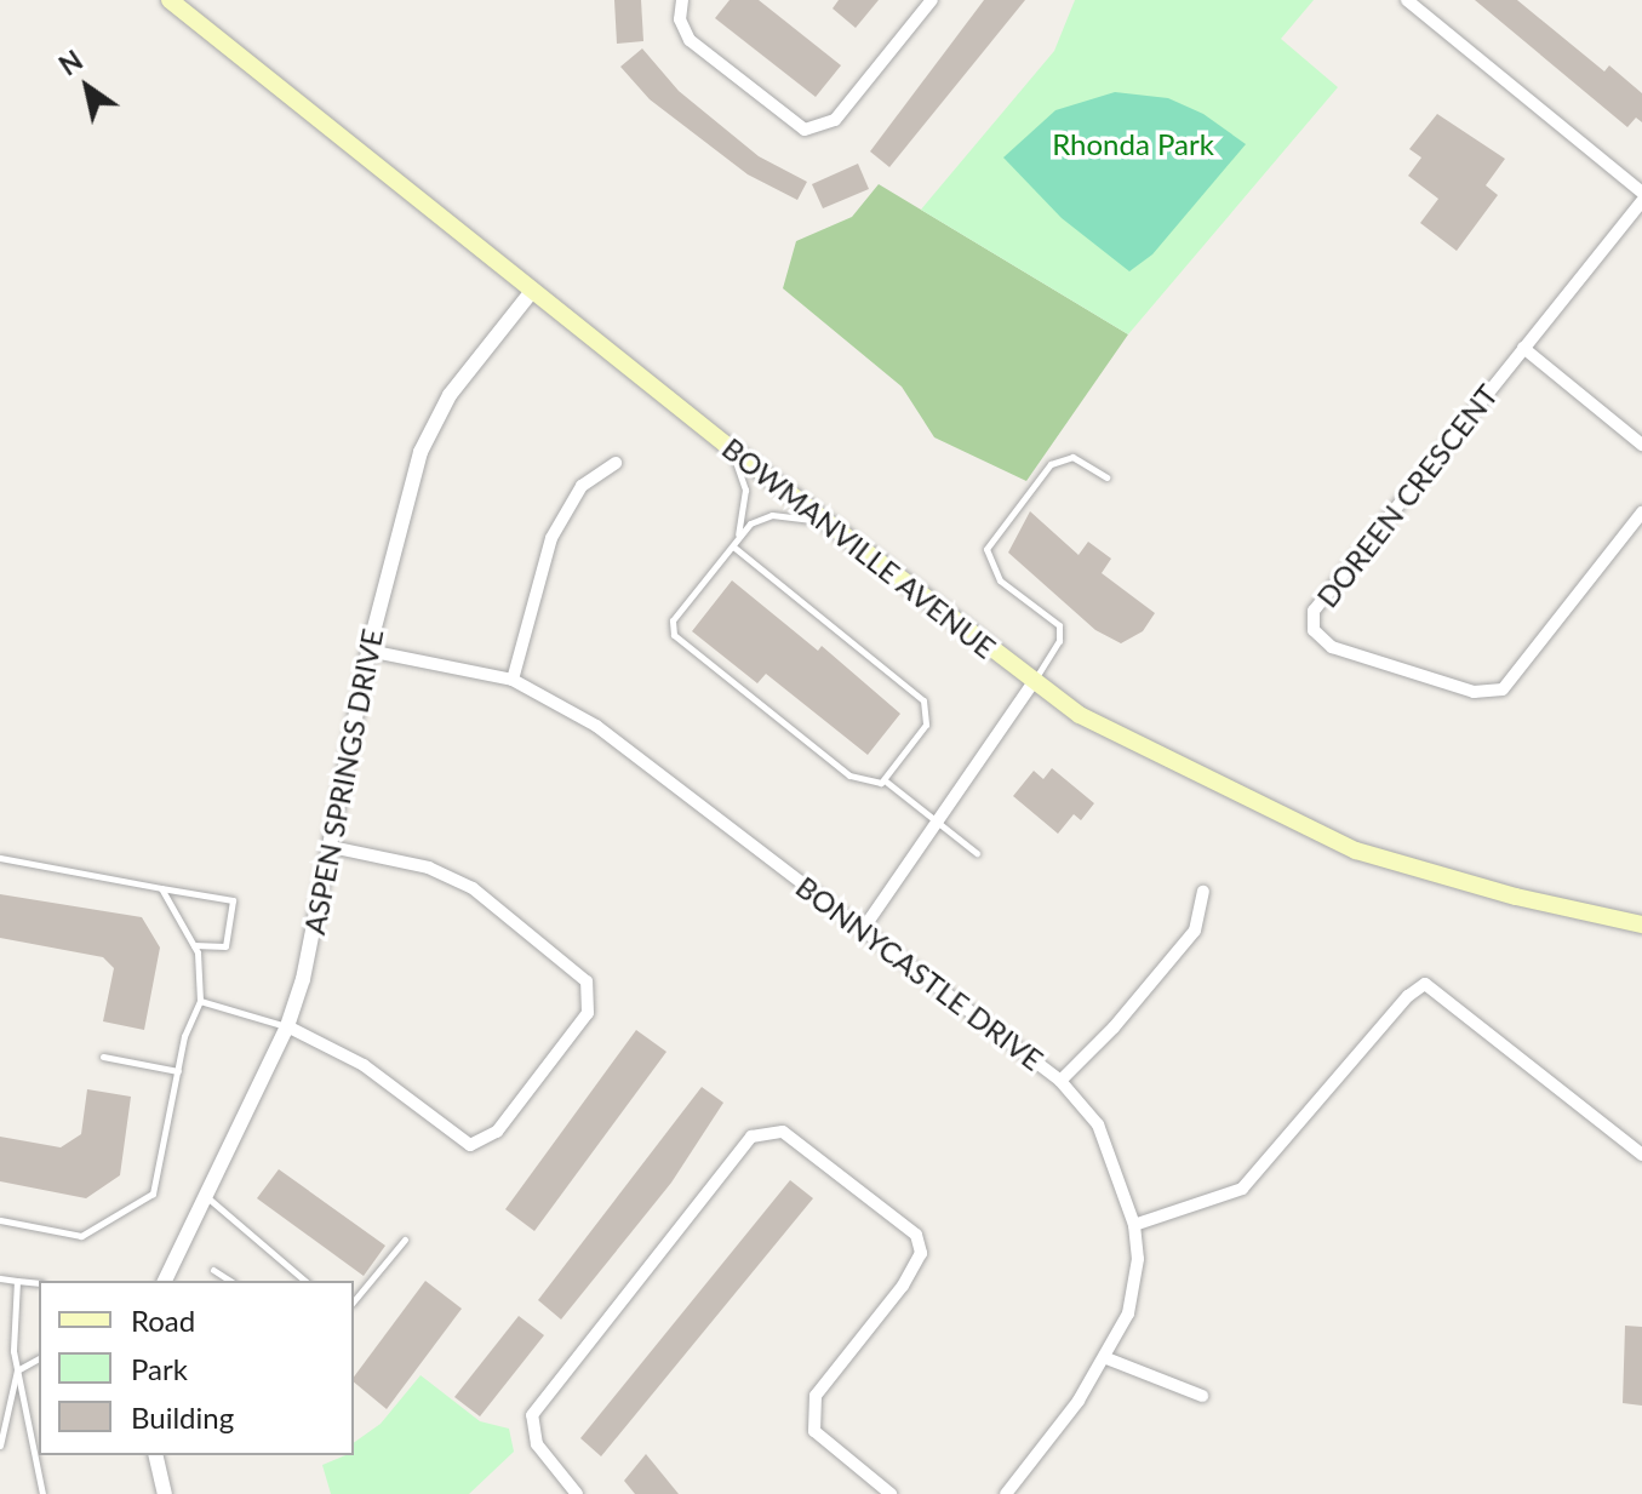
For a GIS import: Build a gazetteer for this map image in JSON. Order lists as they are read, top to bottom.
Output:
{
  "streets": {
    "main road": ["BOWMANVILLE AVENUE"],
    "street": ["DOREEN CRESCENT", "ASPEN SPRINGS DRIVE", "BONNYCASTLE DRIVE"]
  },
  "crossings": [
    ["BOWMANVILLE AVENUE", "ASPEN SPRINGS DRIVE"],
    ["ASPEN SPRINGS DRIVE", "BONNYCASTLE DRIVE"]
  ],
  "parks": ["Rhonda Park"],
  "legend": ["Road", "Park", "Building"],
  "north": "top left"
}
